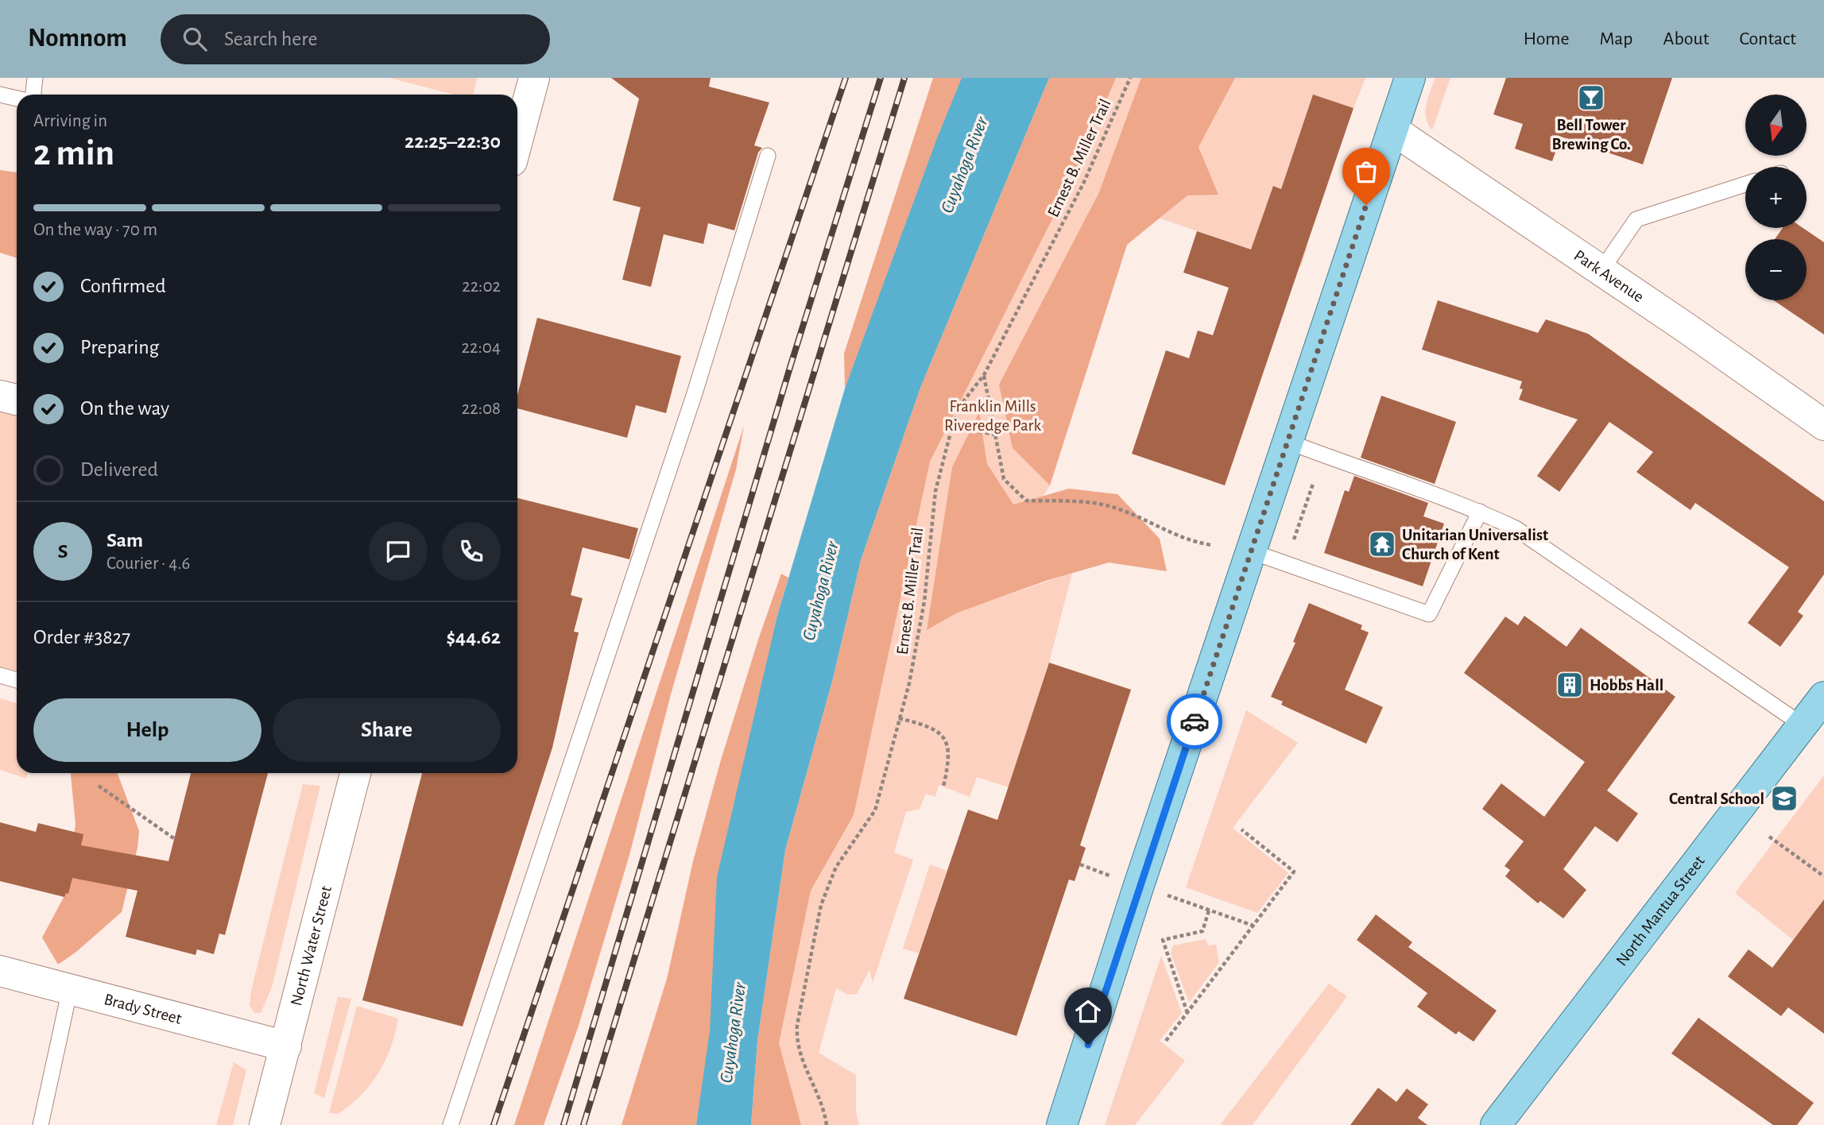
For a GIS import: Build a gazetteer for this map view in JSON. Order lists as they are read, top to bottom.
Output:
{
  "streets": {
    "main road": ["North Mantua Street"],
    "street": ["Park Avenue", "North Water Street", "Brady Street"],
    "path": ["Ernest B. Miller Trail"]
  },
  "crossings": [
    ["North Water Street", "Brady Street"]
  ],
  "water": ["Cuyahoga River"],
  "parks": ["Franklin Mills Riveredge Park"],
  "places": {
    "bar": ["Bell Tower Brewing Co."],
    "temple": ["Unitarian Universalist Church of Kent"],
    "building": ["Hobbs Hall"],
    "school or university": ["Central School"]
  },
  "north": "bottom",
  "page": {
    "header": "Nomnom",
    "search": "Search here",
    "nav": [
      "Home",
      "Map",
      "About",
      "Contact"
    ],
    "map_buttons": ["+", "−"],
    "heading": ["2 min", "Arriving in", "22:25–22:30"],
    "panel": [
      "Sam",
      "Courier · 4.6",
      "Order #3827",
      "$44.62"
    ],
    "bar": "On the way · 70 m",
    "list": [
      ["Confirmed", "22:02"],
      ["Preparing", "22:04"],
      ["On the way", "22:08"],
      "Delivered"
    ],
    "round": "S",
    "buttons": ["Help", "Share"]
  }
}
